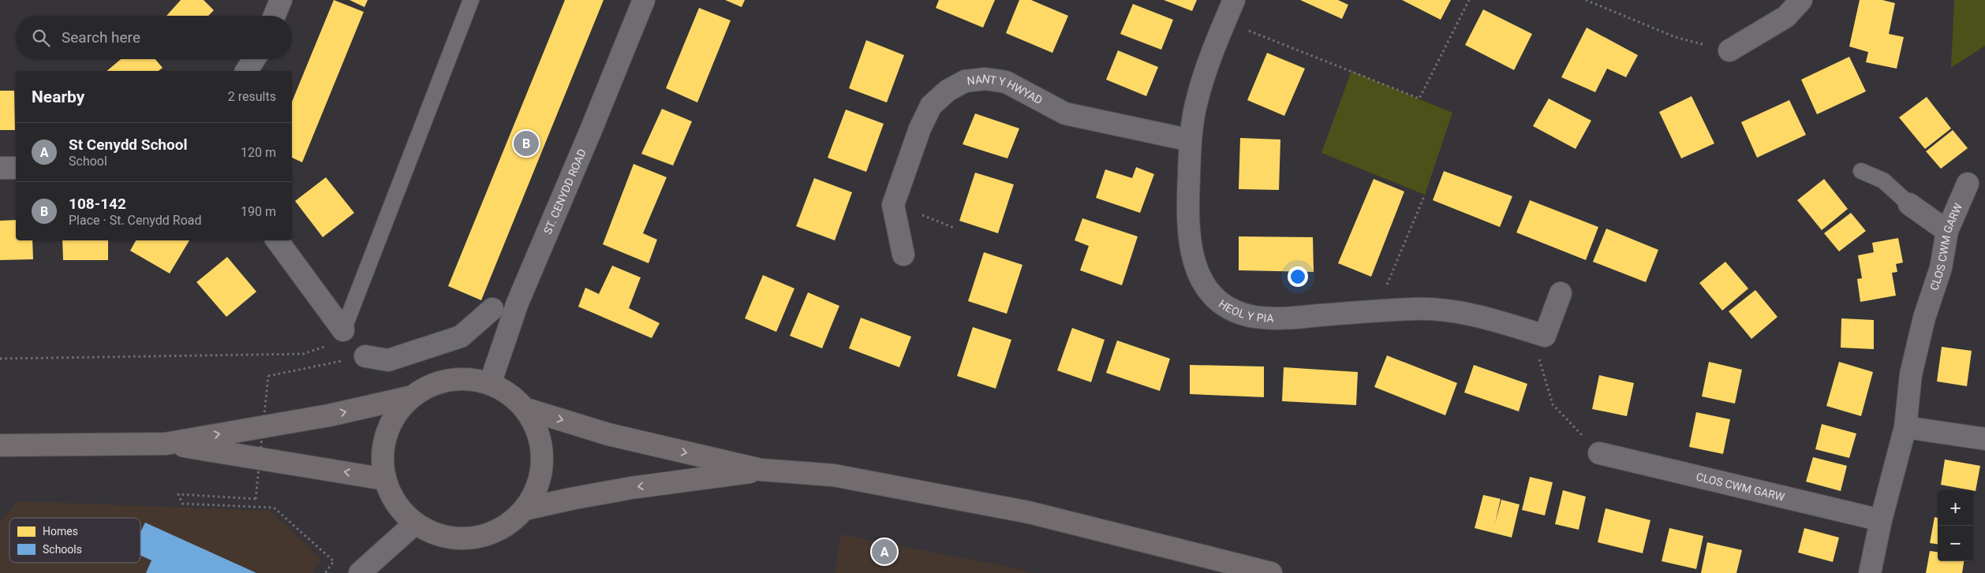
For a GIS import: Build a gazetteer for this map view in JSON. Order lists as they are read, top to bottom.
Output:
{
  "streets": {
    "street": [
      "NANT Y HWYAD",
      "ST. CENYDD ROAD",
      "CLOS CWM GARW",
      "HEOL Y PIA"
    ]
  },
  "crossings": [
    ["NANT Y HWYAD", "HEOL Y PIA"]
  ],
  "legend": ["Homes", "Schools"],
  "page": {
    "search": "Search here",
    "heading": ["Nearby", "2 results"],
    "list": [
      {
        "mark": "A",
        "name": "St Cenydd School",
        "note": "School",
        "value": "120 m"
      },
      {
        "mark": "B",
        "name": "108-142",
        "note": "Place · St. Cenydd Road",
        "value": "190 m"
      }
    ],
    "pins": ["B", "A"],
    "map_buttons": ["+", "−"]
  }
}
